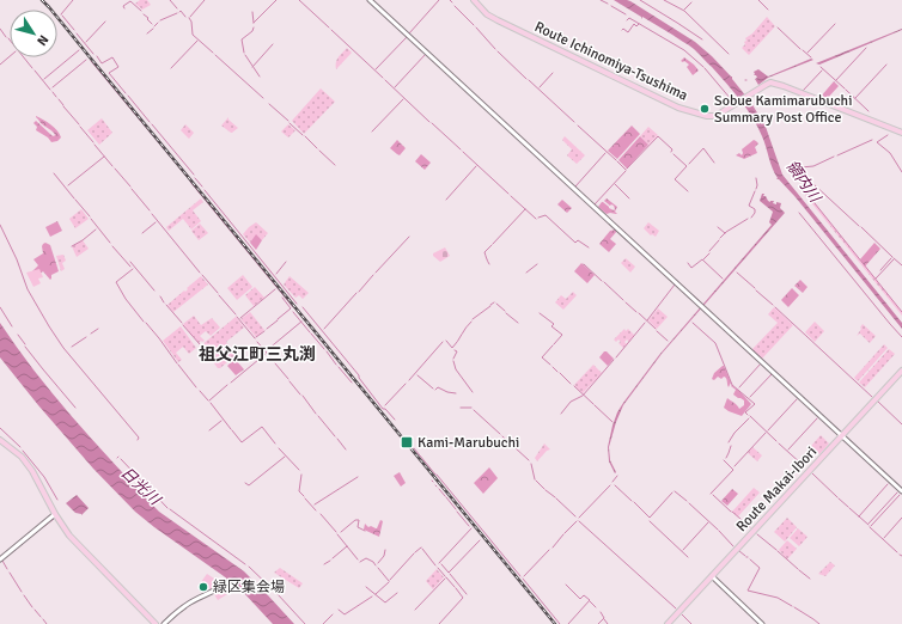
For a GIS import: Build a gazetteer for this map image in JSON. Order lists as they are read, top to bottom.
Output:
{
  "streets": {
    "main road": ["Route Ichinomiya-Tsushima", "Route Makai-Ibori"]
  },
  "districts": ["祖父江町三丸渕"],
  "water": ["領内川", "日光川"],
  "places": {
    "other": ["Sobue Kamimarubuchi Summary Post Office", "緑区集会場"],
    "transit": ["Kami-Marubuchi"]
  },
  "north": "bottom right"
}
